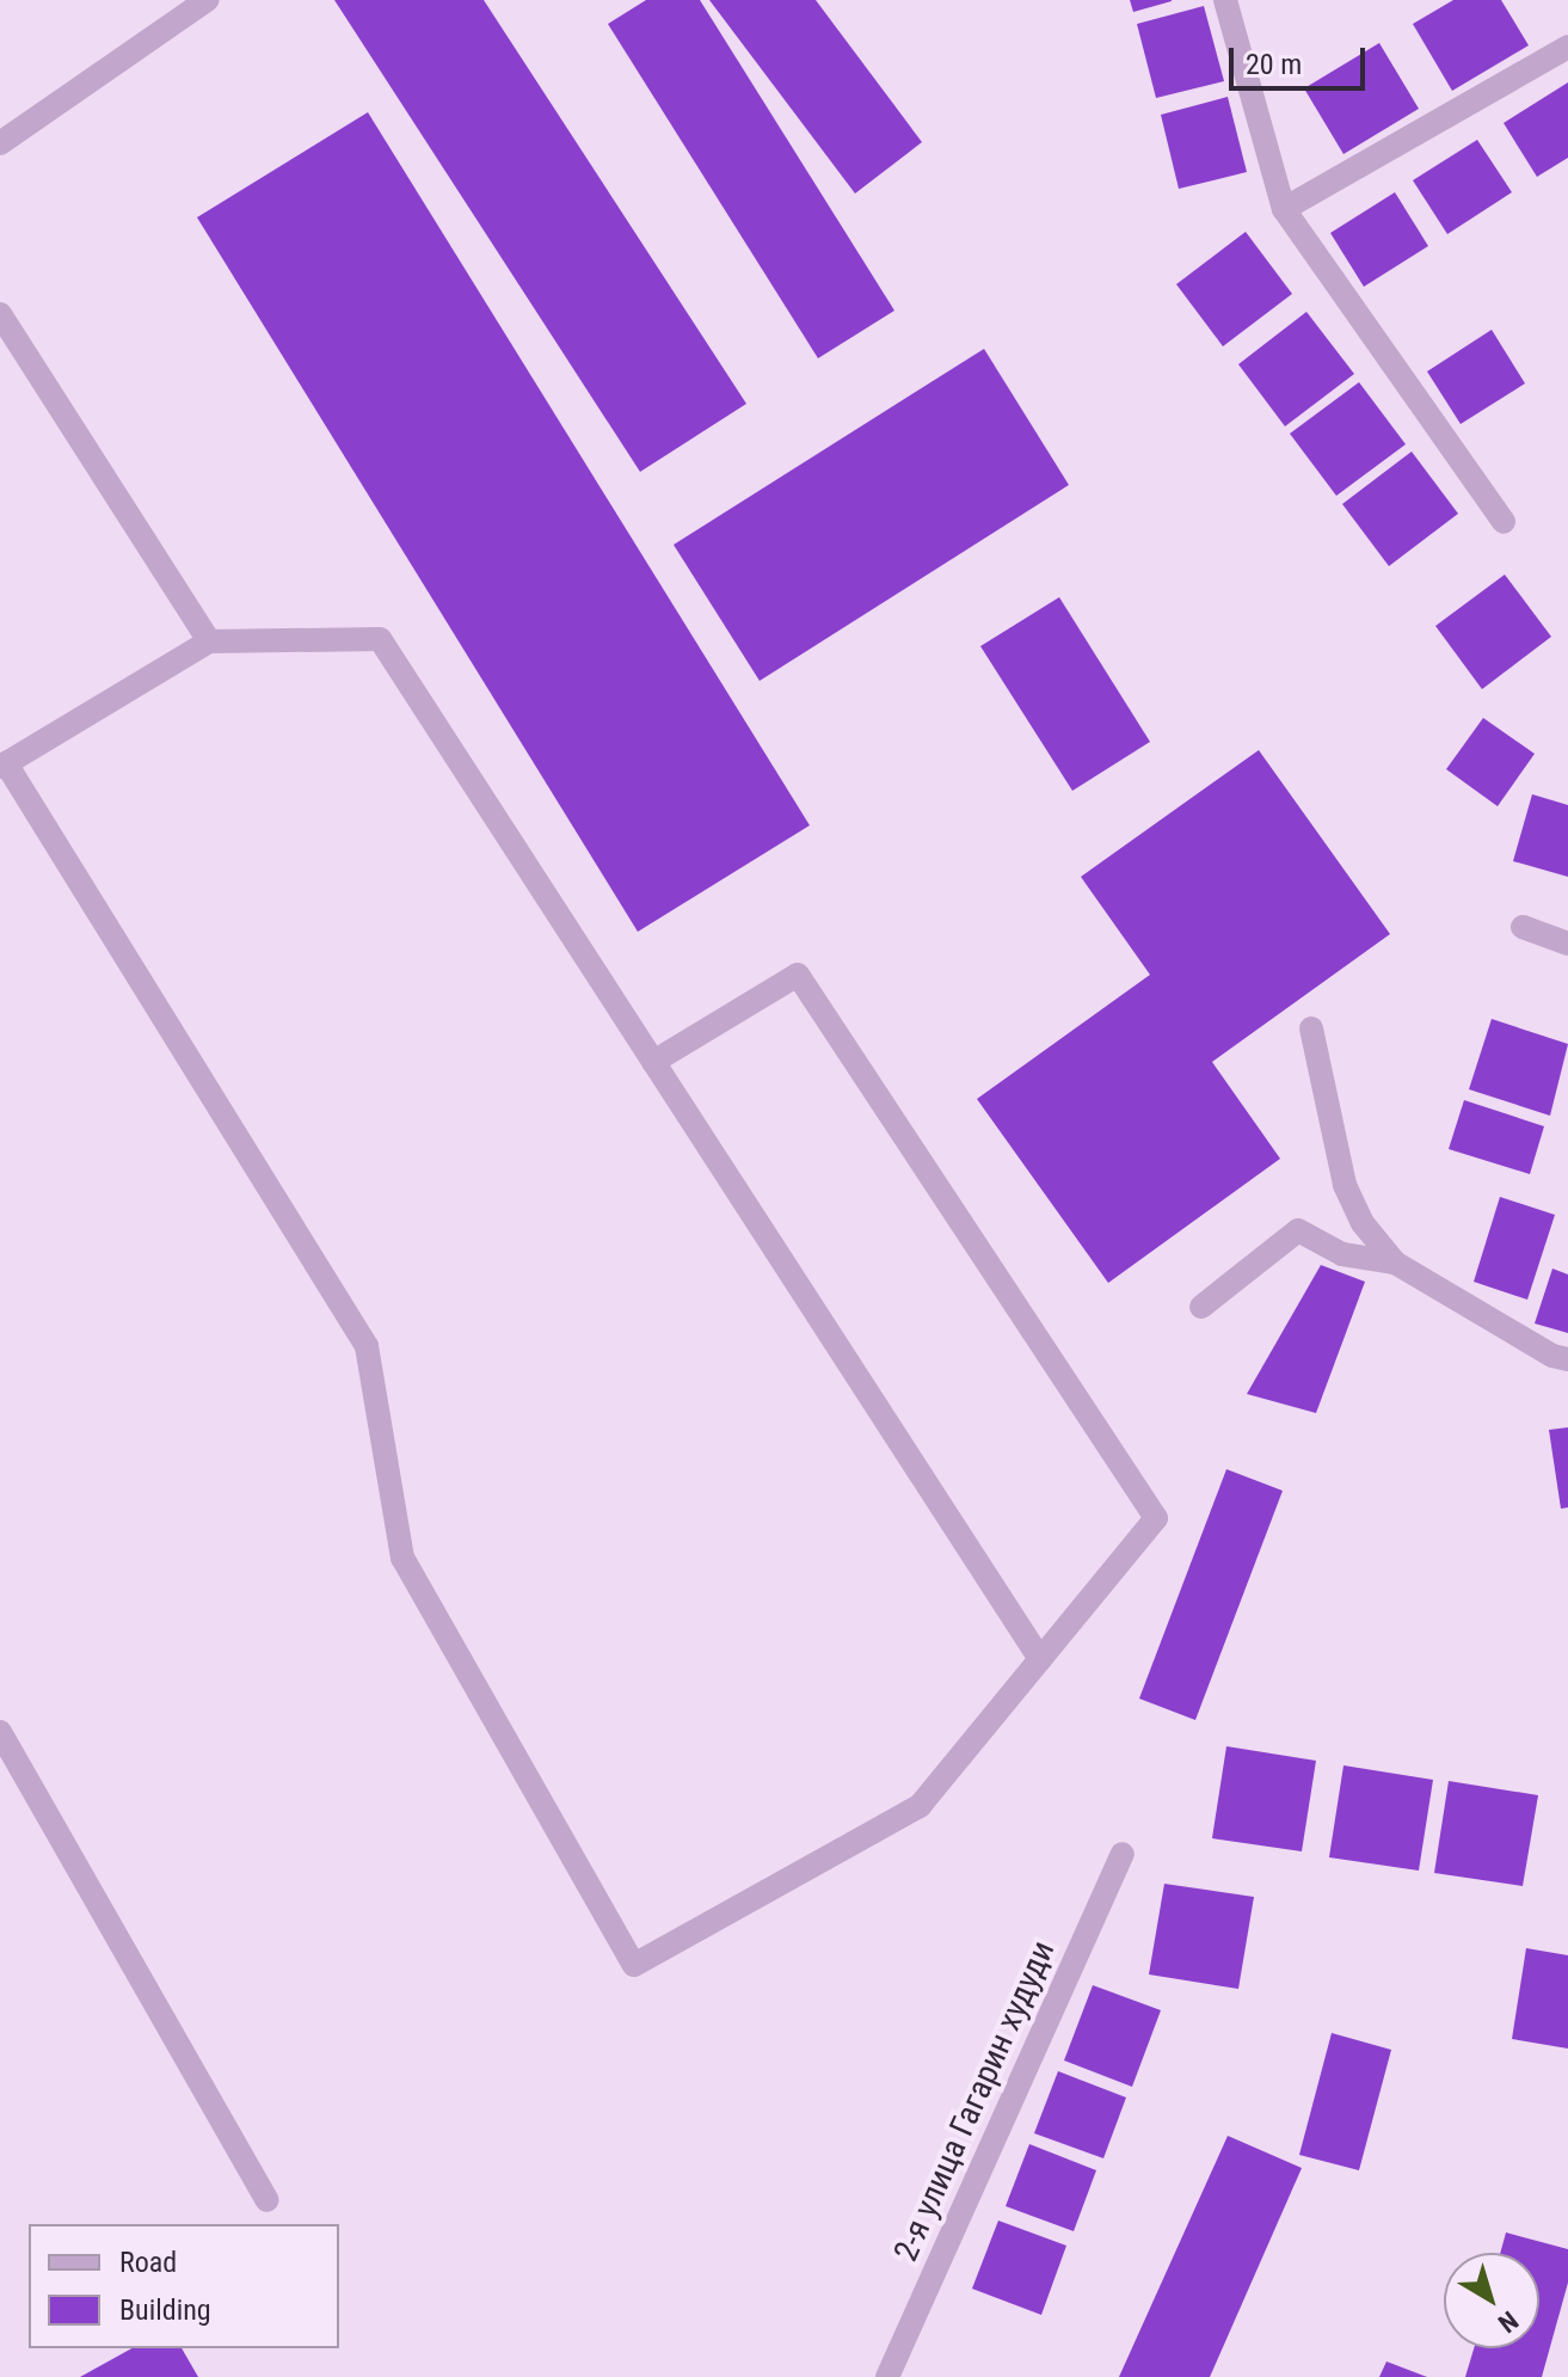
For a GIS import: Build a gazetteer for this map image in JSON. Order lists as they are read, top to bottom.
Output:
{
  "streets": {
    "street": ["2-я улица Гагарин худуди"]
  },
  "legend": ["Road", "Building"],
  "scale_bar": "20 m",
  "north": "bottom right"
}
